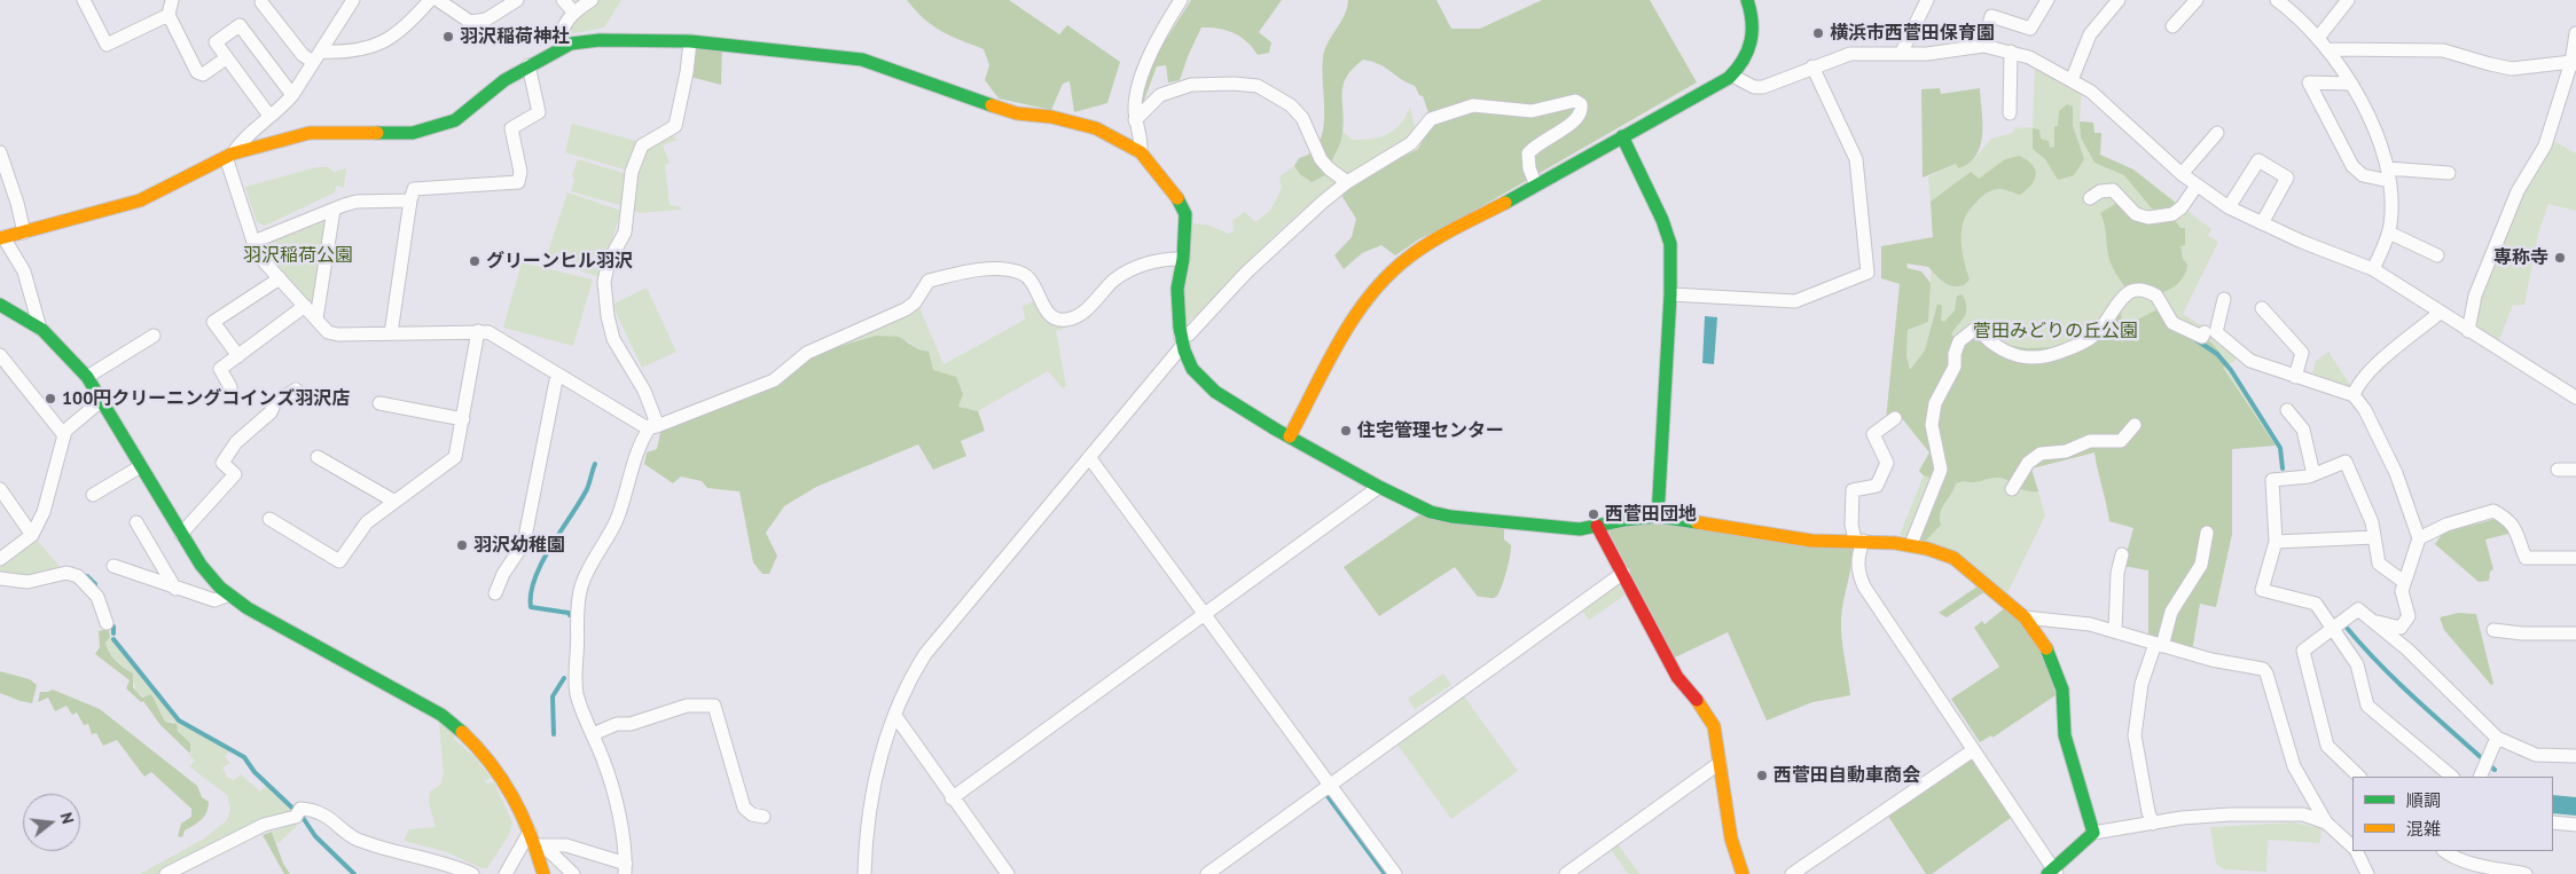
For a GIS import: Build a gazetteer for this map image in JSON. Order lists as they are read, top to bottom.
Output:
{
  "parks": ["羽沢稲荷公園", "菅田みどりの丘公園"],
  "places": [
    "横浜市西菅田保育園",
    "羽沢稲荷神社",
    "専称寺",
    "グリーンヒル羽沢",
    "100円クリーニングコインズ羽沢店",
    "住宅管理センター",
    "西菅田団地",
    "羽沢幼稚園",
    "西菅田自動車商会"
  ],
  "legend": ["順調", "混雑"],
  "north": "right"
}
